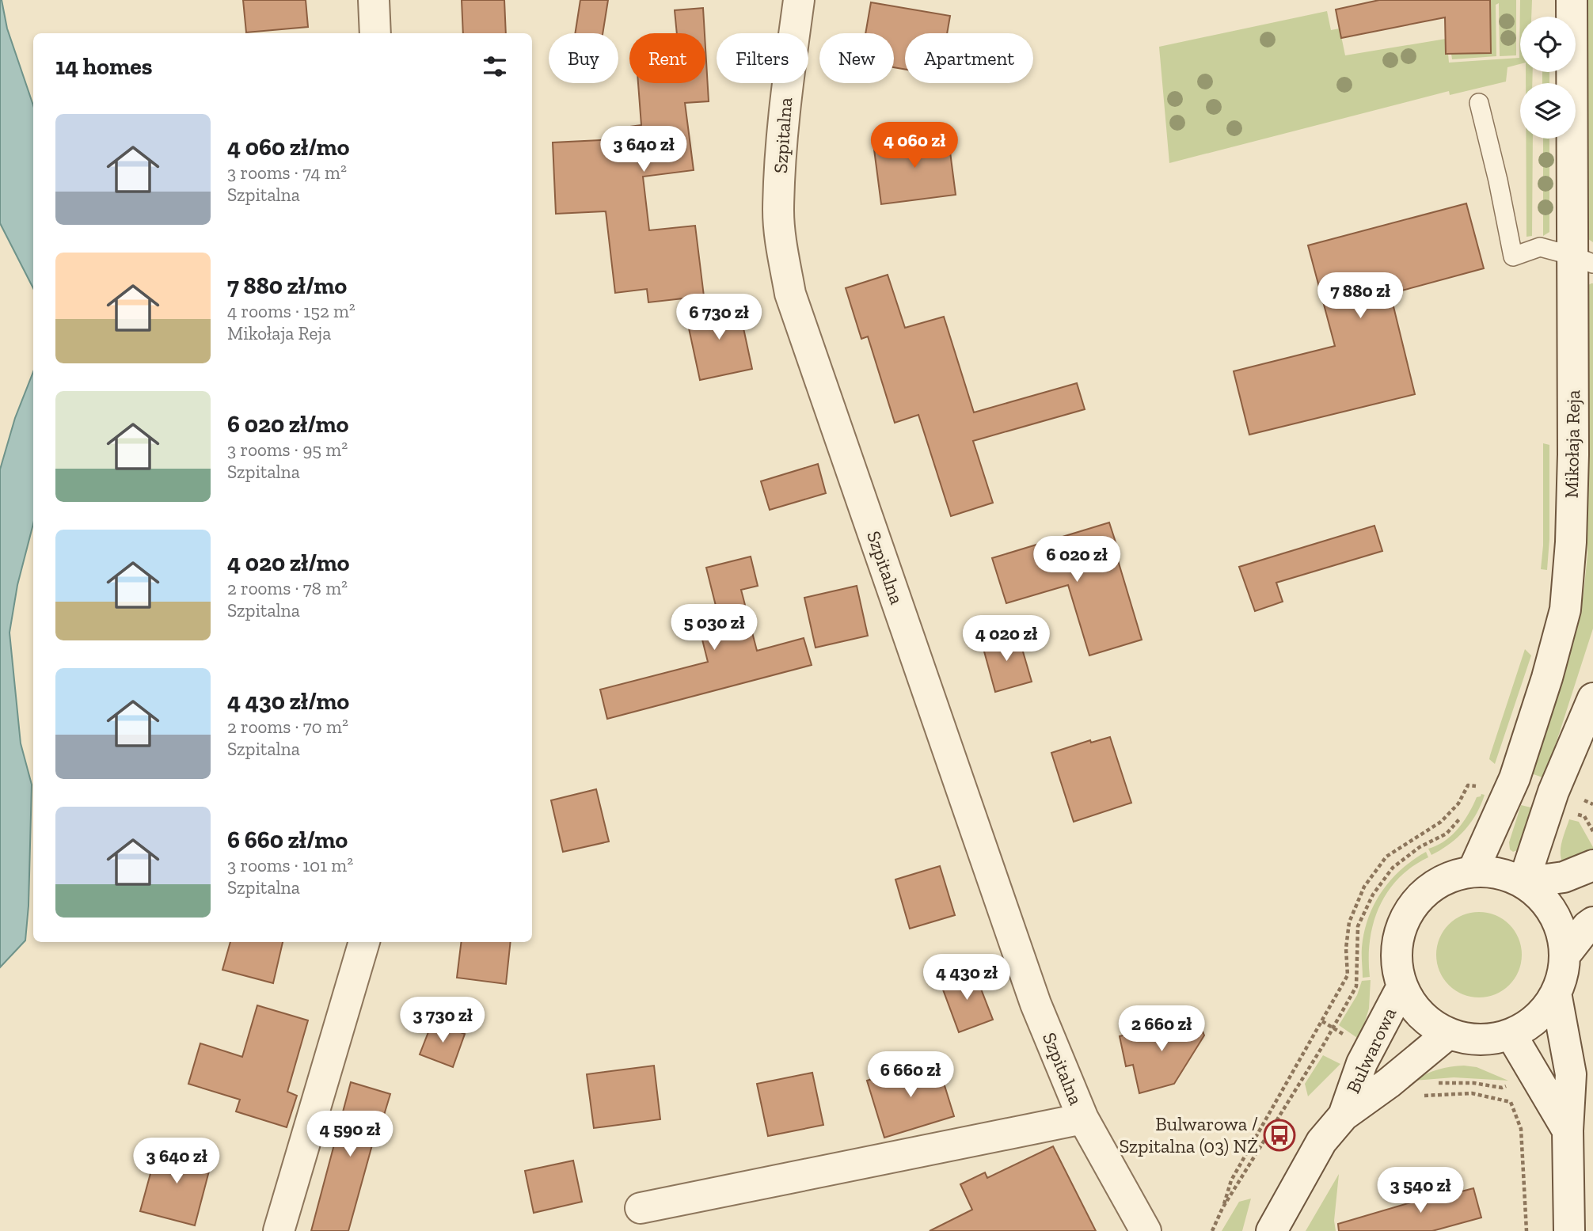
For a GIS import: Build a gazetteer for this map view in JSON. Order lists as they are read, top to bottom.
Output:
{
  "streets": {
    "street": ["Szpitalna", "Mikołaja Reja", "Bulwarowa"]
  },
  "crossings": [
    ["Mikołaja Reja", "Bulwarowa"]
  ],
  "places": {
    "bus stop": ["Bulwarowa / Szpitalna (03) NŻ"]
  },
  "page": {
    "chip": [
      "Buy",
      "Rent",
      "Filters",
      "New",
      "Apartment"
    ],
    "heading": "14 homes",
    "list": [
      {
        "name": "4 060 zł/mo",
        "note": "3 rooms · 74 m² · Szpitalna"
      },
      {
        "name": "7 880 zł/mo",
        "note": "4 rooms · 152 m² · Mikołaja Reja"
      },
      {
        "name": "6 020 zł/mo",
        "note": "3 rooms · 95 m² · Szpitalna"
      },
      {
        "name": "4 020 zł/mo",
        "note": "2 rooms · 78 m² · Szpitalna"
      },
      {
        "name": "4 430 zł/mo",
        "note": "2 rooms · 70 m² · Szpitalna"
      },
      {
        "name": "6 660 zł/mo",
        "note": "3 rooms · 101 m² · Szpitalna"
      }
    ],
    "price": [
      "4 060 zł",
      "3 640 zł",
      "7 880 zł",
      "6 730 zł",
      "6 020 zł",
      "5 030 zł",
      "4 020 zł",
      "4 430 zł",
      "3 730 zł",
      "2 660 zł",
      "6 660 zł",
      "4 590 zł",
      "3 640 zł",
      "3 540 zł"
    ]
  }
}
